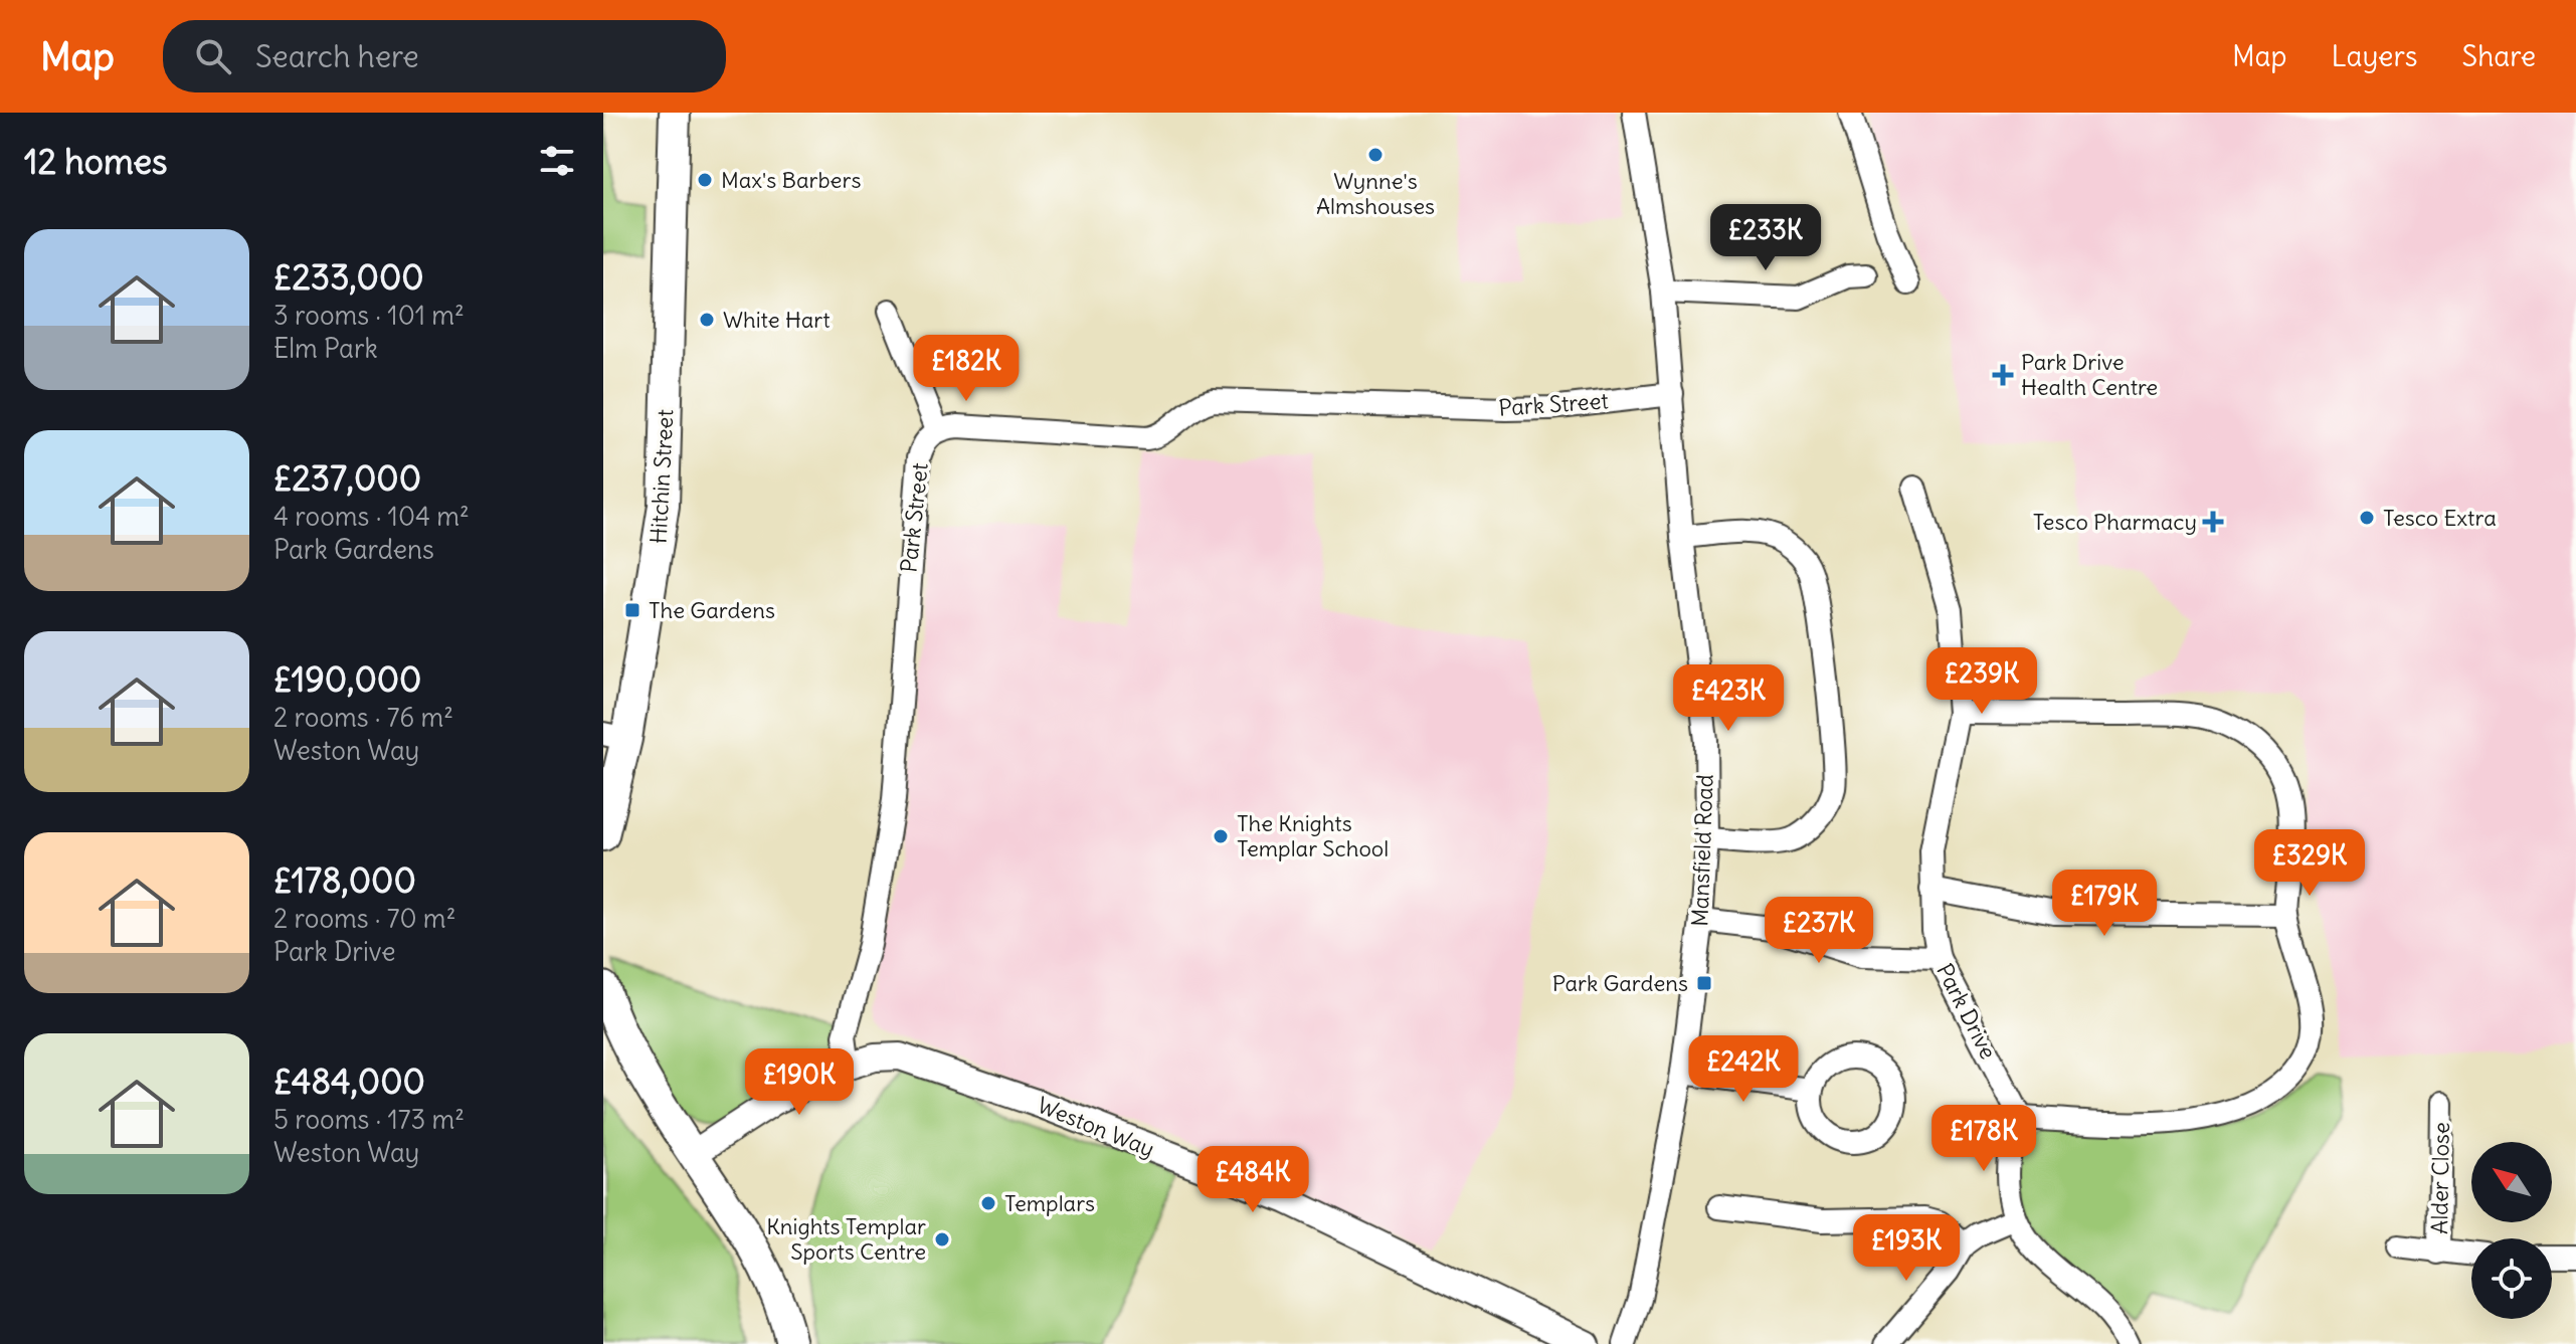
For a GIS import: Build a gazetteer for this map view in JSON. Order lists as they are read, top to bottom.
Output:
{
  "streets": {
    "main road": ["Hitchin Street"],
    "street": [
      "Park Street",
      "Mansfield Road",
      "Park Drive",
      "Weston Way",
      "Alder Close"
    ]
  },
  "crossings": [
    ["Park Street", "Mansfield Road"],
    ["Park Street", "Weston Way"]
  ],
  "places": {
    "other": [
      "Wynne's Almshouses",
      "Max's Barbers",
      "White Hart",
      "Tesco Extra",
      "The Knights Templar School",
      "Templars",
      "Knights Templar Sports Centre"
    ],
    "health": ["Park Drive Health Centre", "Tesco Pharmacy"],
    "transit": ["The Gardens", "Park Gardens"]
  },
  "north": "top left",
  "page": {
    "header": "Map",
    "search": "Search here",
    "nav": ["Map", "Layers", "Share"],
    "heading": "12 homes",
    "price": [
      "£233K",
      "£182K",
      "£239K",
      "£423K",
      "£329K",
      "£179K",
      "£237K",
      "£242K",
      "£190K",
      "£178K",
      "£484K",
      "£193K"
    ],
    "list": [
      {
        "name": "£233,000",
        "note": "3 rooms · 101 m² · Elm Park"
      },
      {
        "name": "£237,000",
        "note": "4 rooms · 104 m² · Park Gardens"
      },
      {
        "name": "£190,000",
        "note": "2 rooms · 76 m² · Weston Way"
      },
      {
        "name": "£178,000",
        "note": "2 rooms · 70 m² · Park Drive"
      },
      {
        "name": "£484,000",
        "note": "5 rooms · 173 m² · Weston Way"
      }
    ]
  }
}
